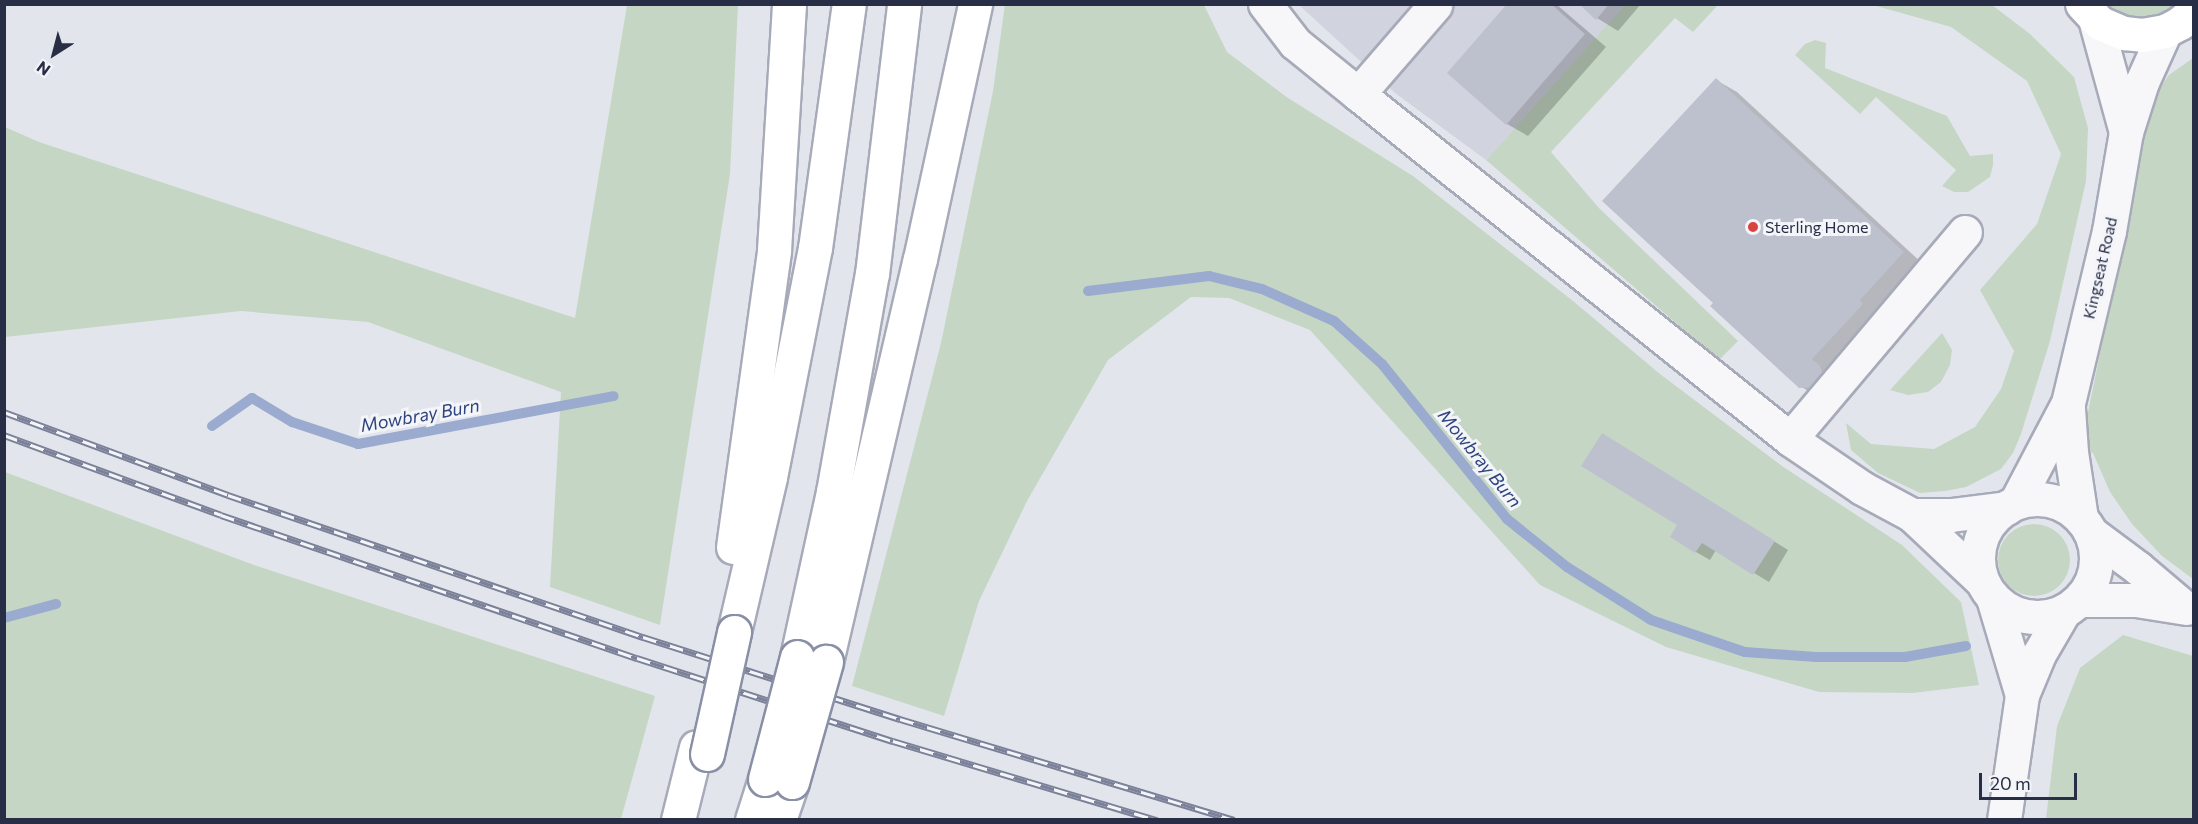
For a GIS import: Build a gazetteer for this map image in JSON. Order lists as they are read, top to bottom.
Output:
{
  "streets": {
    "main road": ["Kingseat Road"]
  },
  "water": ["Mowbray Burn"],
  "places": ["Sterling Home"],
  "scale_bar": "20 m",
  "north": "bottom left"
}
